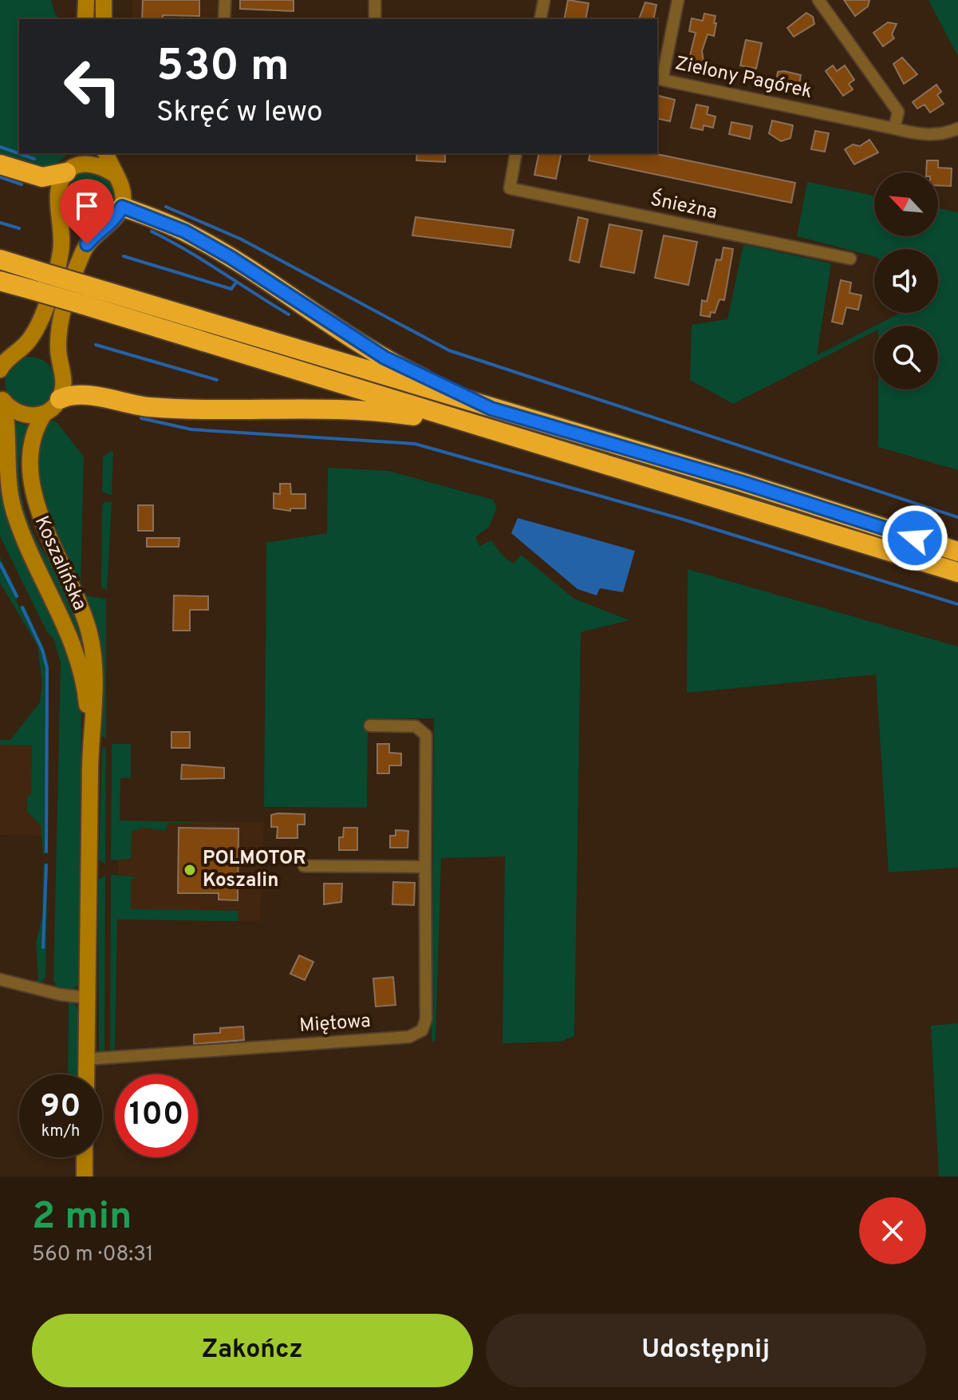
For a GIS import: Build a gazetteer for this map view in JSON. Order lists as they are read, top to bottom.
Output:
{
  "streets": {
    "main road": ["Koszalińska"],
    "street": ["Zielony Pagórek", "Śnieżna", "Miętowa"]
  },
  "crossings": [
    ["Koszalińska", "Miętowa"]
  ],
  "places": ["POLMOTOR Koszalin"],
  "north": "top left",
  "page": {
    "turn": ["530 m", "Skręć w lewo"],
    "speed": "90 km/h",
    "limit": "100",
    "heading": ["2 min", "560 m · 08:31"],
    "buttons": ["Zakończ", "Udostępnij"]
  }
}
